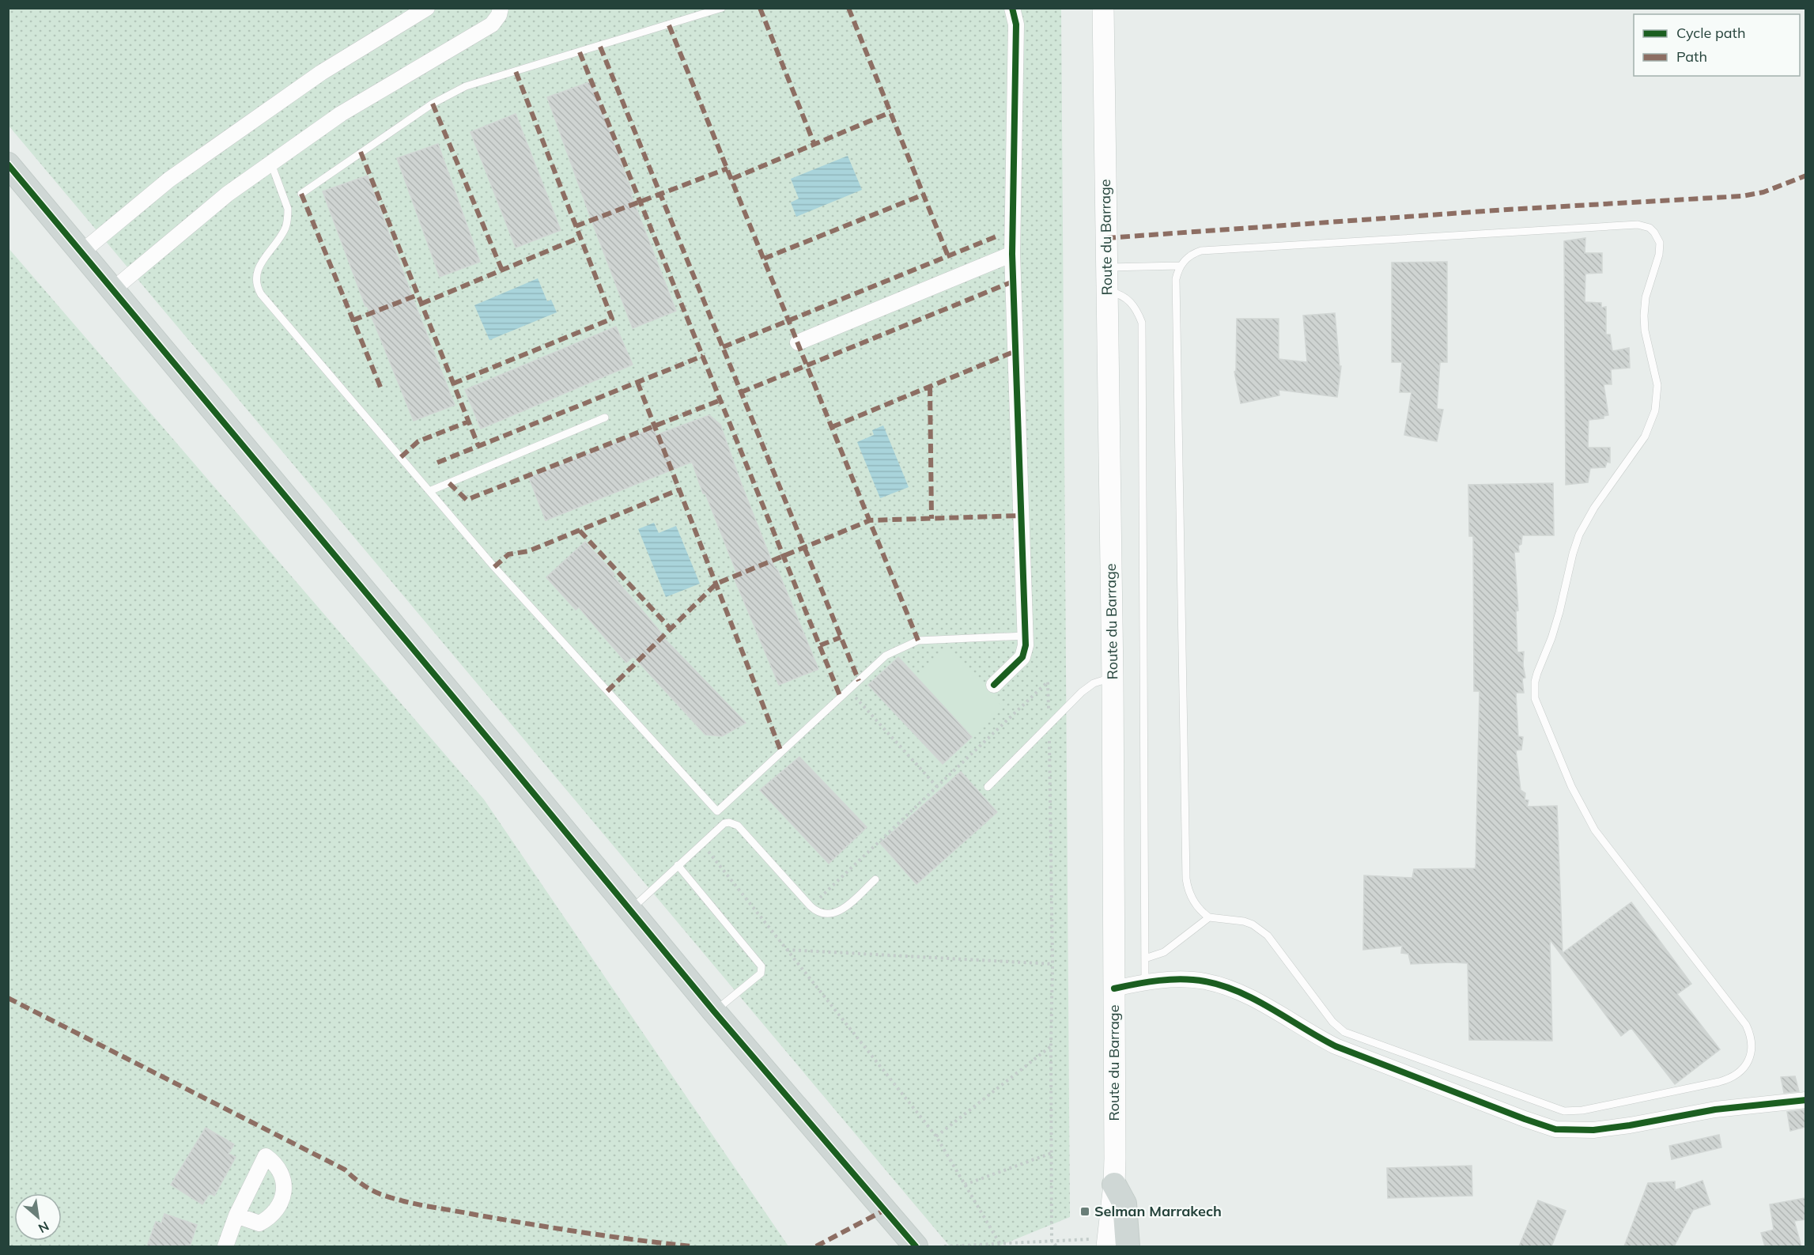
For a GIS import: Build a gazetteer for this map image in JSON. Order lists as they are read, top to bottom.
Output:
{
  "streets": {
    "main road": ["Route du Barrage"]
  },
  "places": {
    "transit": ["Selman Marrakech"]
  },
  "legend": ["Cycle path", "Path"],
  "north": "bottom right"
}
